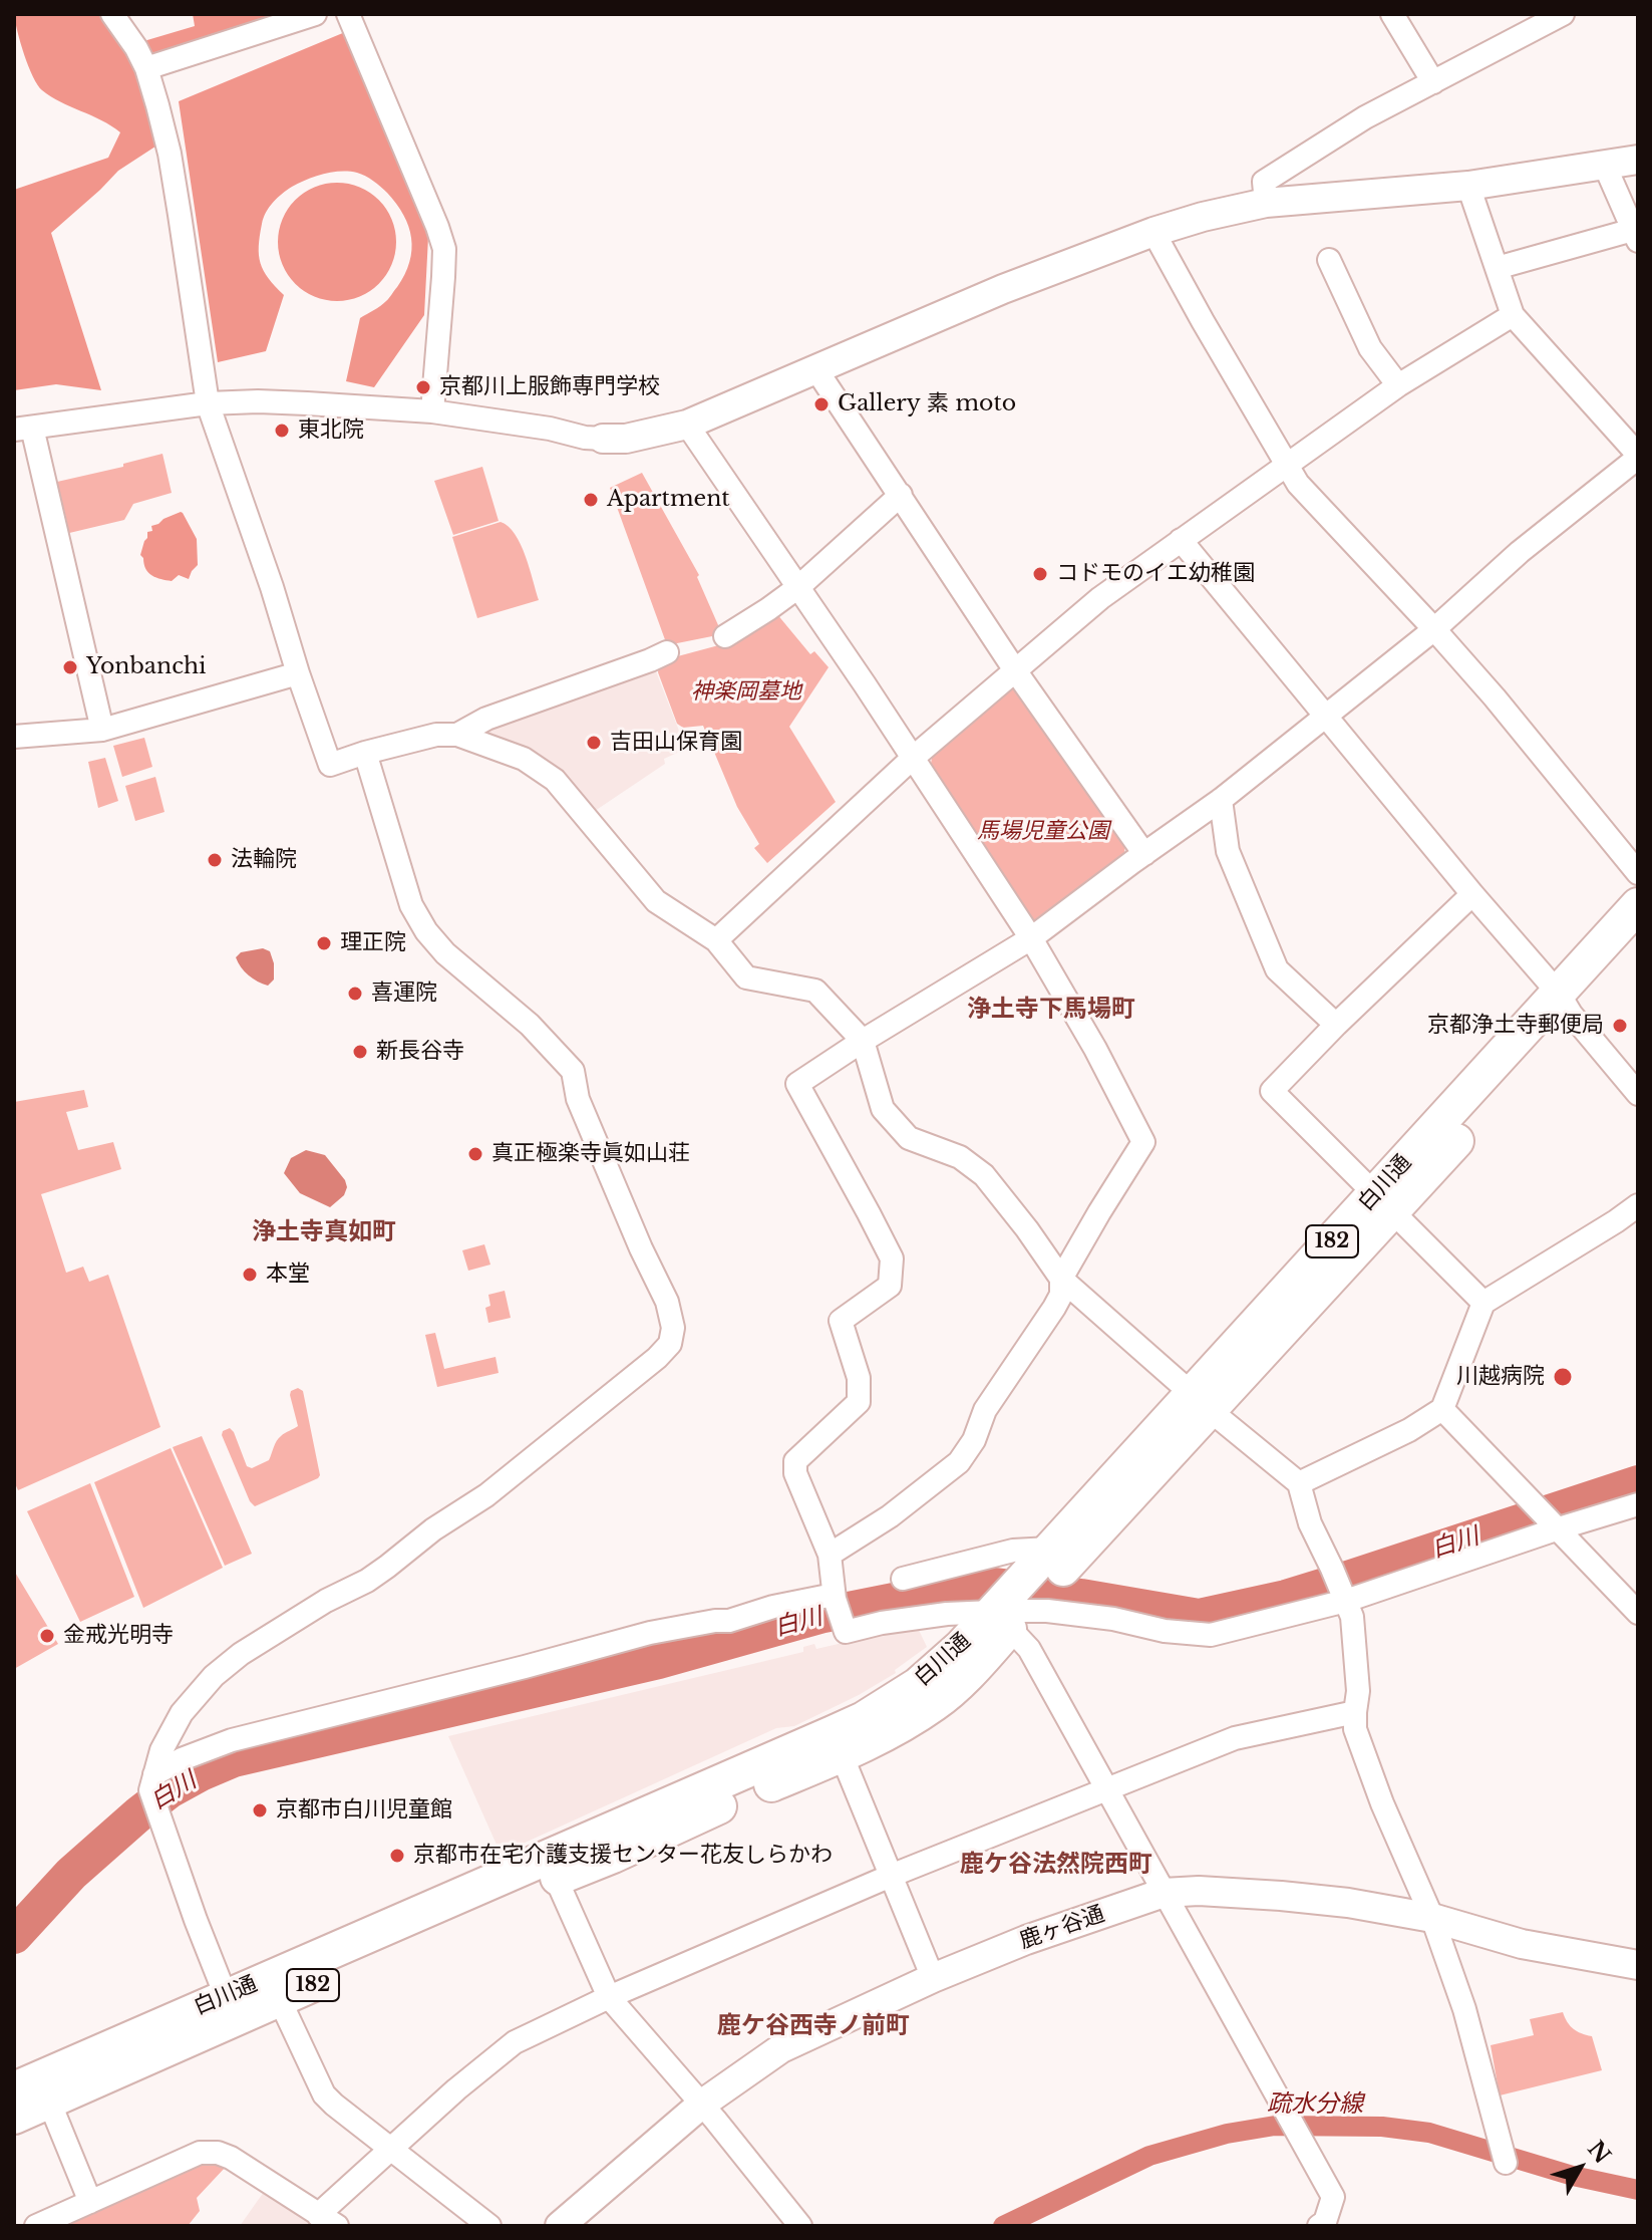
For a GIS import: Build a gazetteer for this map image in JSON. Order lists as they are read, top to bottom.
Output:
{
  "streets": {
    "main road": ["白川通", "182"],
    "street": ["鹿ヶ谷通"]
  },
  "districts": [
    "浄土寺下馬場町",
    "浄土寺真如町",
    "鹿ケ谷法然院西町",
    "鹿ケ谷西寺ノ前町"
  ],
  "water": ["白川", "疏水分線"],
  "parks": ["神楽岡墓地", "馬場児童公園"],
  "places": [
    "京都川上服飾専門学校",
    "Gallery 素 moto",
    "東北院",
    "Apartment",
    "コドモのイエ幼稚園",
    "Yonbanchi",
    "吉田山保育園",
    "法輪院",
    "理正院",
    "喜運院",
    "京都浄土寺郵便局",
    "新長谷寺",
    "真正極楽寺眞如山荘",
    "本堂",
    "川越病院",
    "金戒光明寺",
    "京都市白川児童館",
    "京都市在宅介護支援センター花友しらかわ"
  ],
  "north": "top right"
}
